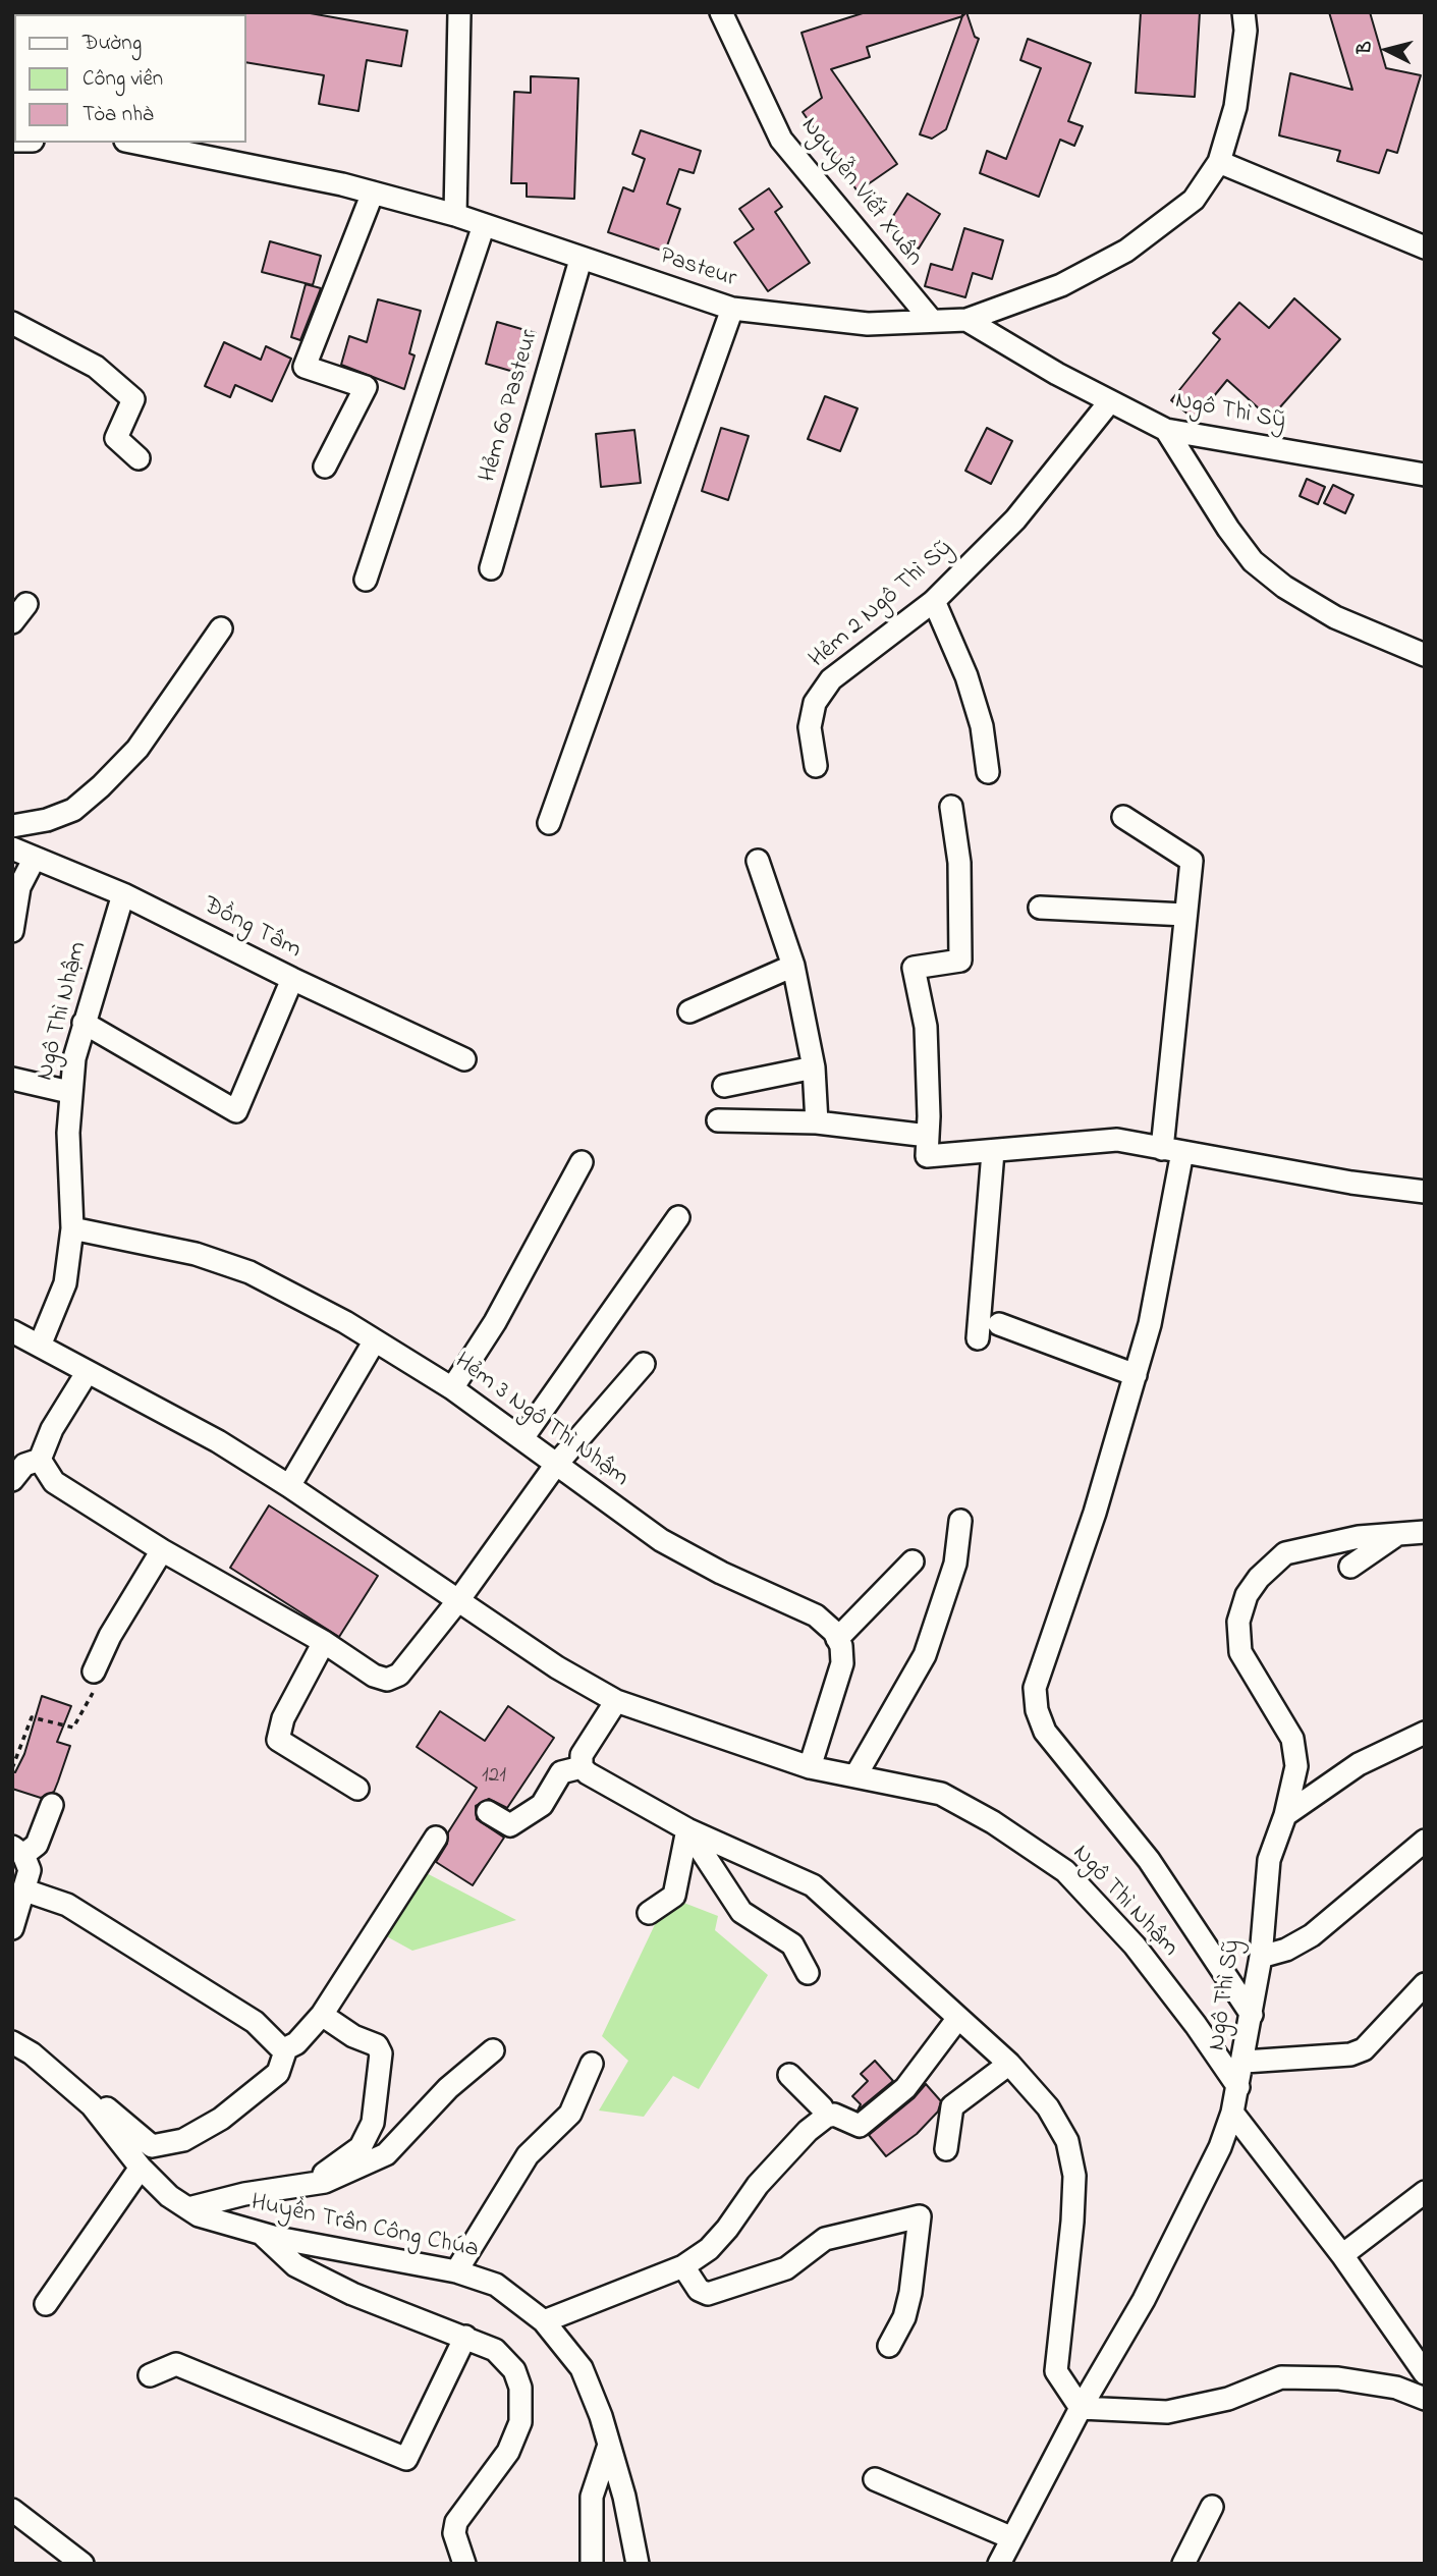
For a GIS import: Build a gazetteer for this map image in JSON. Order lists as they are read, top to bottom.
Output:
{
  "streets": {
    "street": [
      "Nguyễn Viết Xuân",
      "Pasteur",
      "Hẻm 60 Pasteur",
      "Ngô Thì Sỹ",
      "Hẻm 2 Ngô Thì Sỹ",
      "Đồng Tâm",
      "Ngô Thì Nhậm",
      "Hẻm 3 Ngô Thì Nhậm",
      "Huyền Trân Công Chúa"
    ]
  },
  "crossings": [
    ["Nguyễn Viết Xuân", "Pasteur"],
    ["Pasteur", "Hẻm 60 Pasteur"],
    ["Pasteur", "Ngô Thì Sỹ"],
    ["Ngô Thì Sỹ", "Hẻm 2 Ngô Thì Sỹ"],
    ["Ngô Thì Sỹ", "Ngô Thì Nhậm"],
    ["Đồng Tâm", "Ngô Thì Nhậm"],
    ["Ngô Thì Nhậm", "Hẻm 3 Ngô Thì Nhậm"]
  ],
  "house_numbers": ["121"],
  "legend": ["Đường", "Công viên", "Tòa nhà"],
  "north": "left"
}
